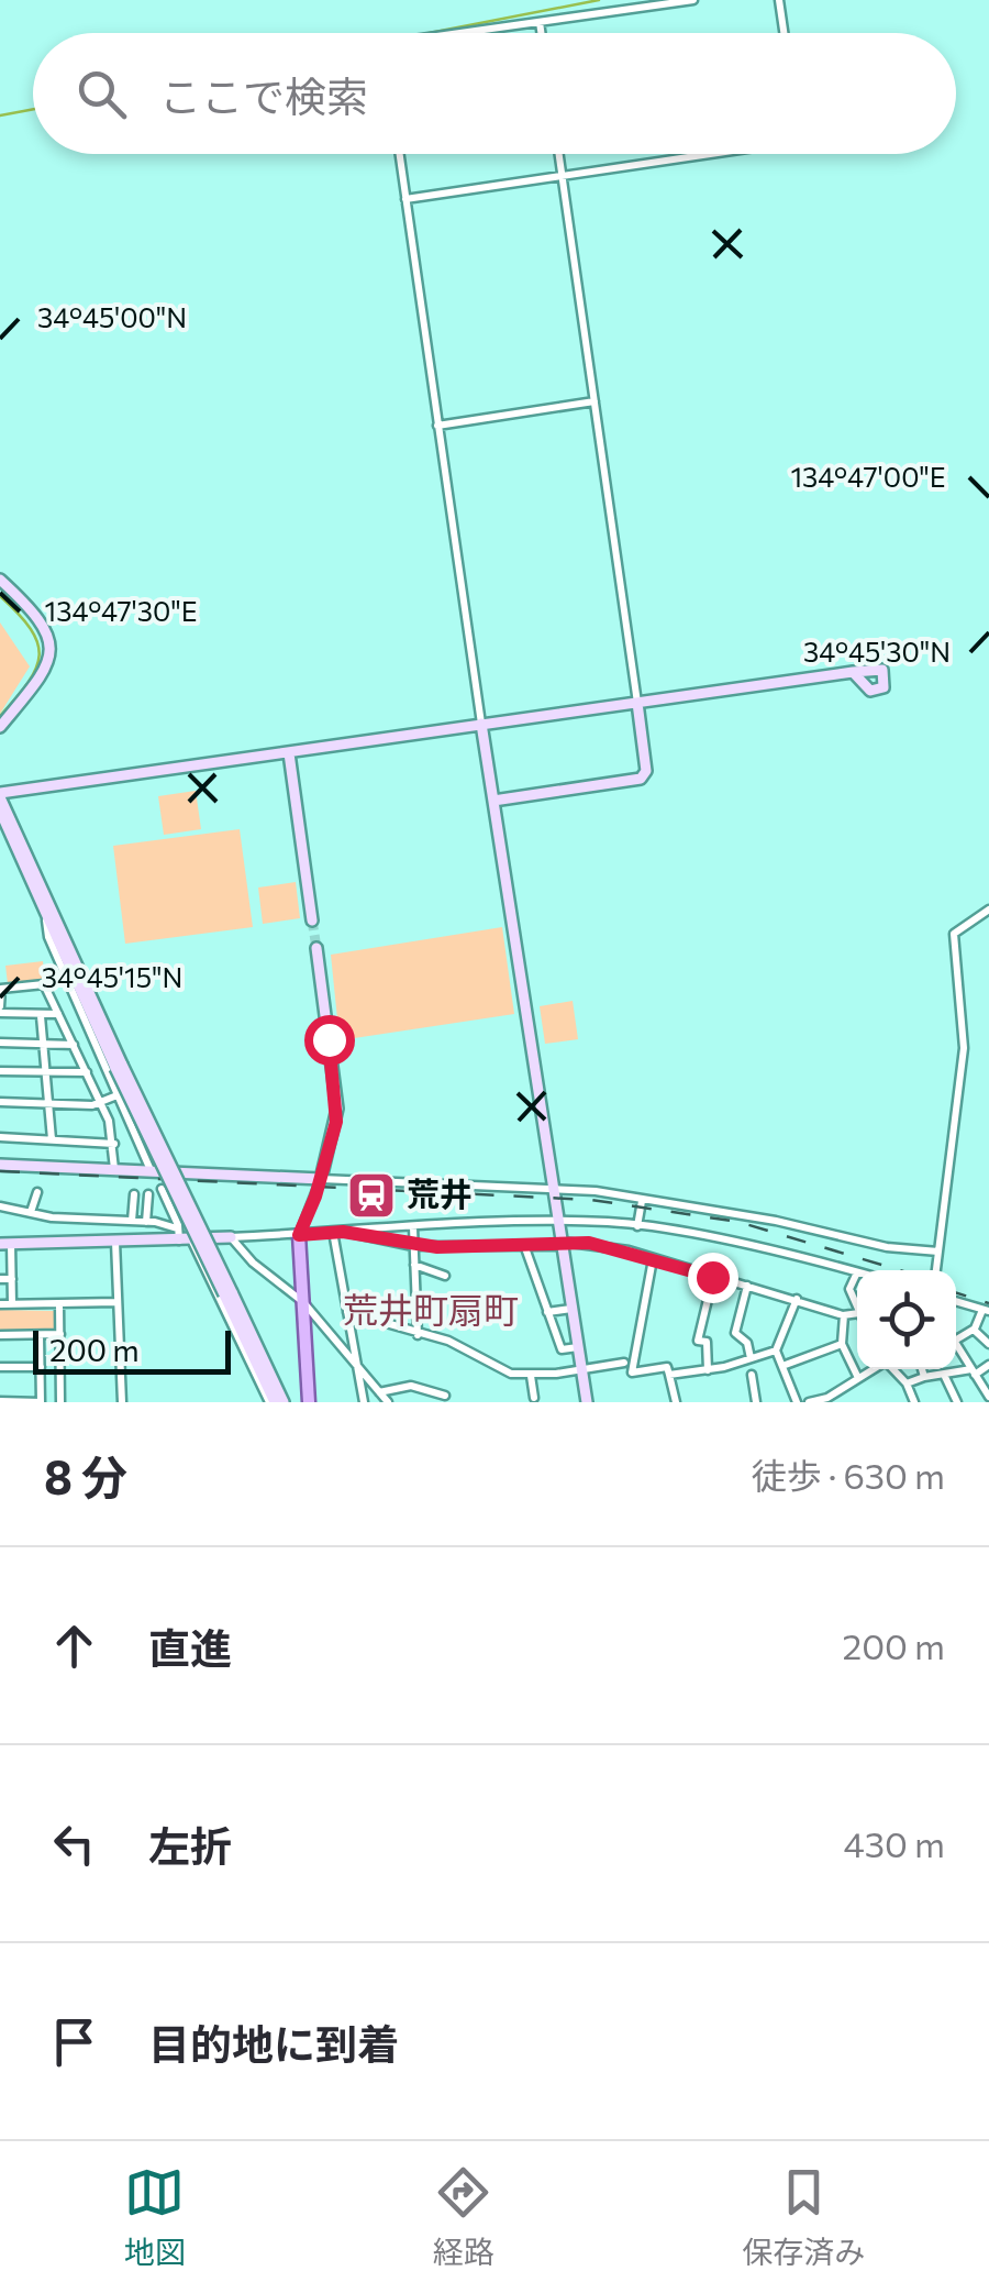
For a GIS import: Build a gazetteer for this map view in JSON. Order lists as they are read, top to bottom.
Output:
{
  "districts": ["荒井町扇町"],
  "places": {
    "station": ["荒井"]
  },
  "scale_bar": "200 m",
  "page": {
    "search": "ここで検索",
    "scale": "200 m",
    "heading": ["8 分", "徒歩 · 630 m"],
    "list": [
      ["直進", "200 m"],
      ["左折", "430 m"],
      "目的地に到着"
    ],
    "nav": ["地図", "経路", "保存済み"]
  },
  "coordinates": [
    "34°45'00\"N",
    "134°47'00\"E",
    "134°47'30\"E",
    "34°45'30\"N",
    "34°45'15\"N"
  ]
}
